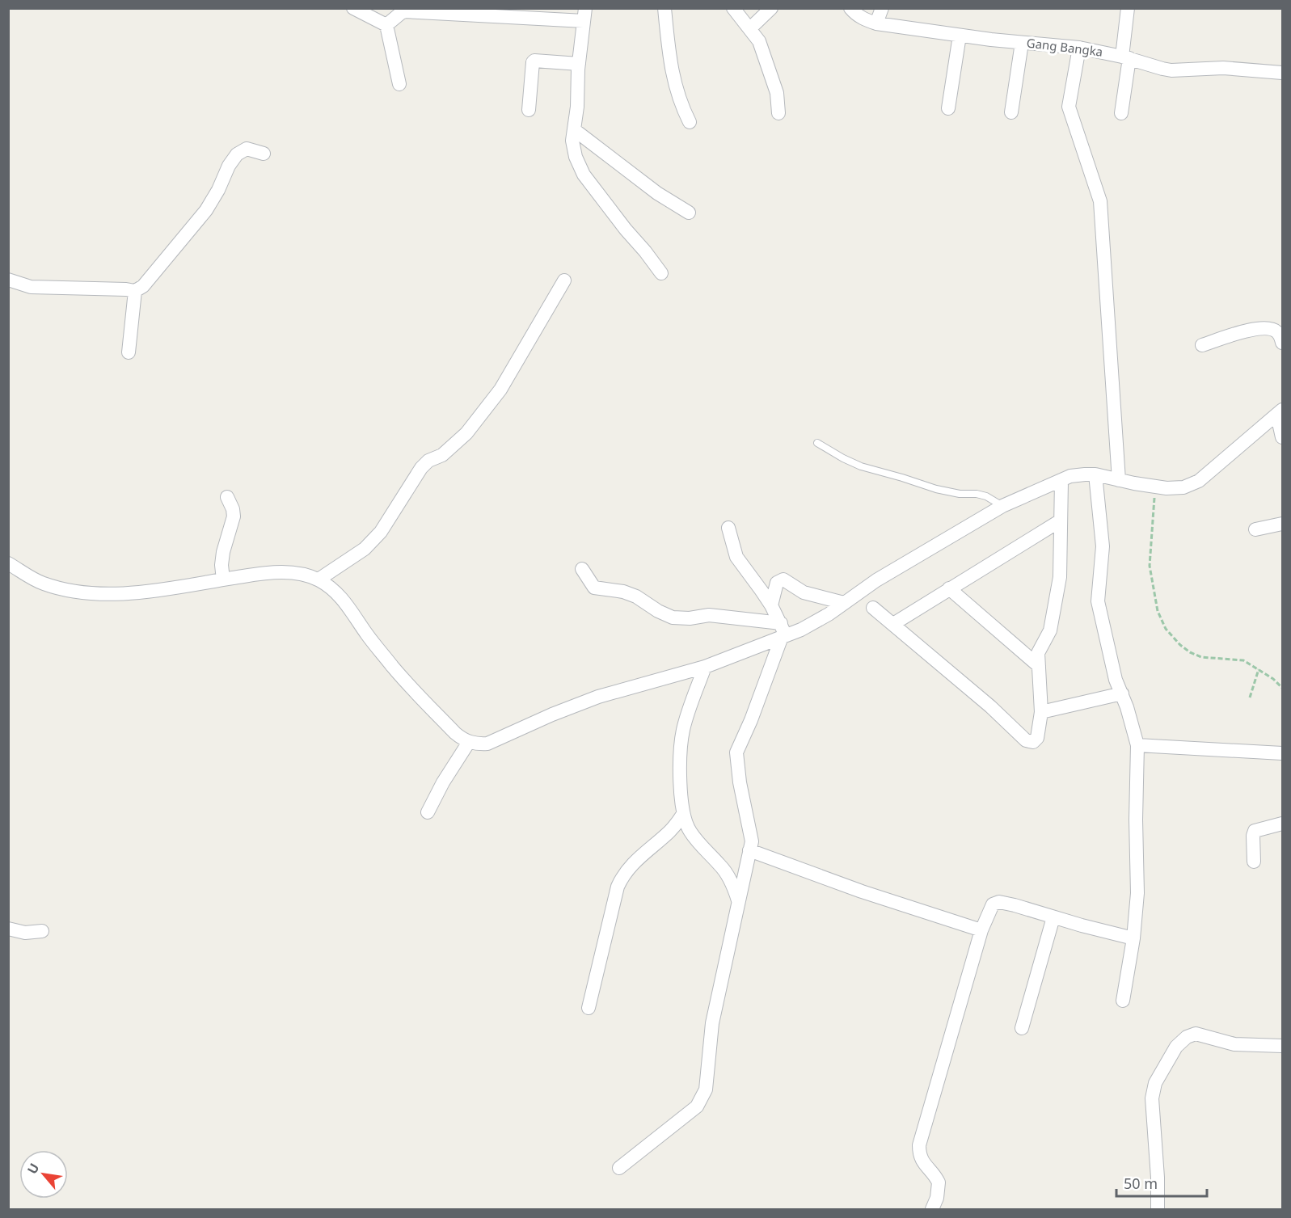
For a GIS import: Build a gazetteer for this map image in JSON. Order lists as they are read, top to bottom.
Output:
{
  "streets": {
    "street": ["Gang Bangka"]
  },
  "scale_bar": "50 m",
  "north": "top left"
}
